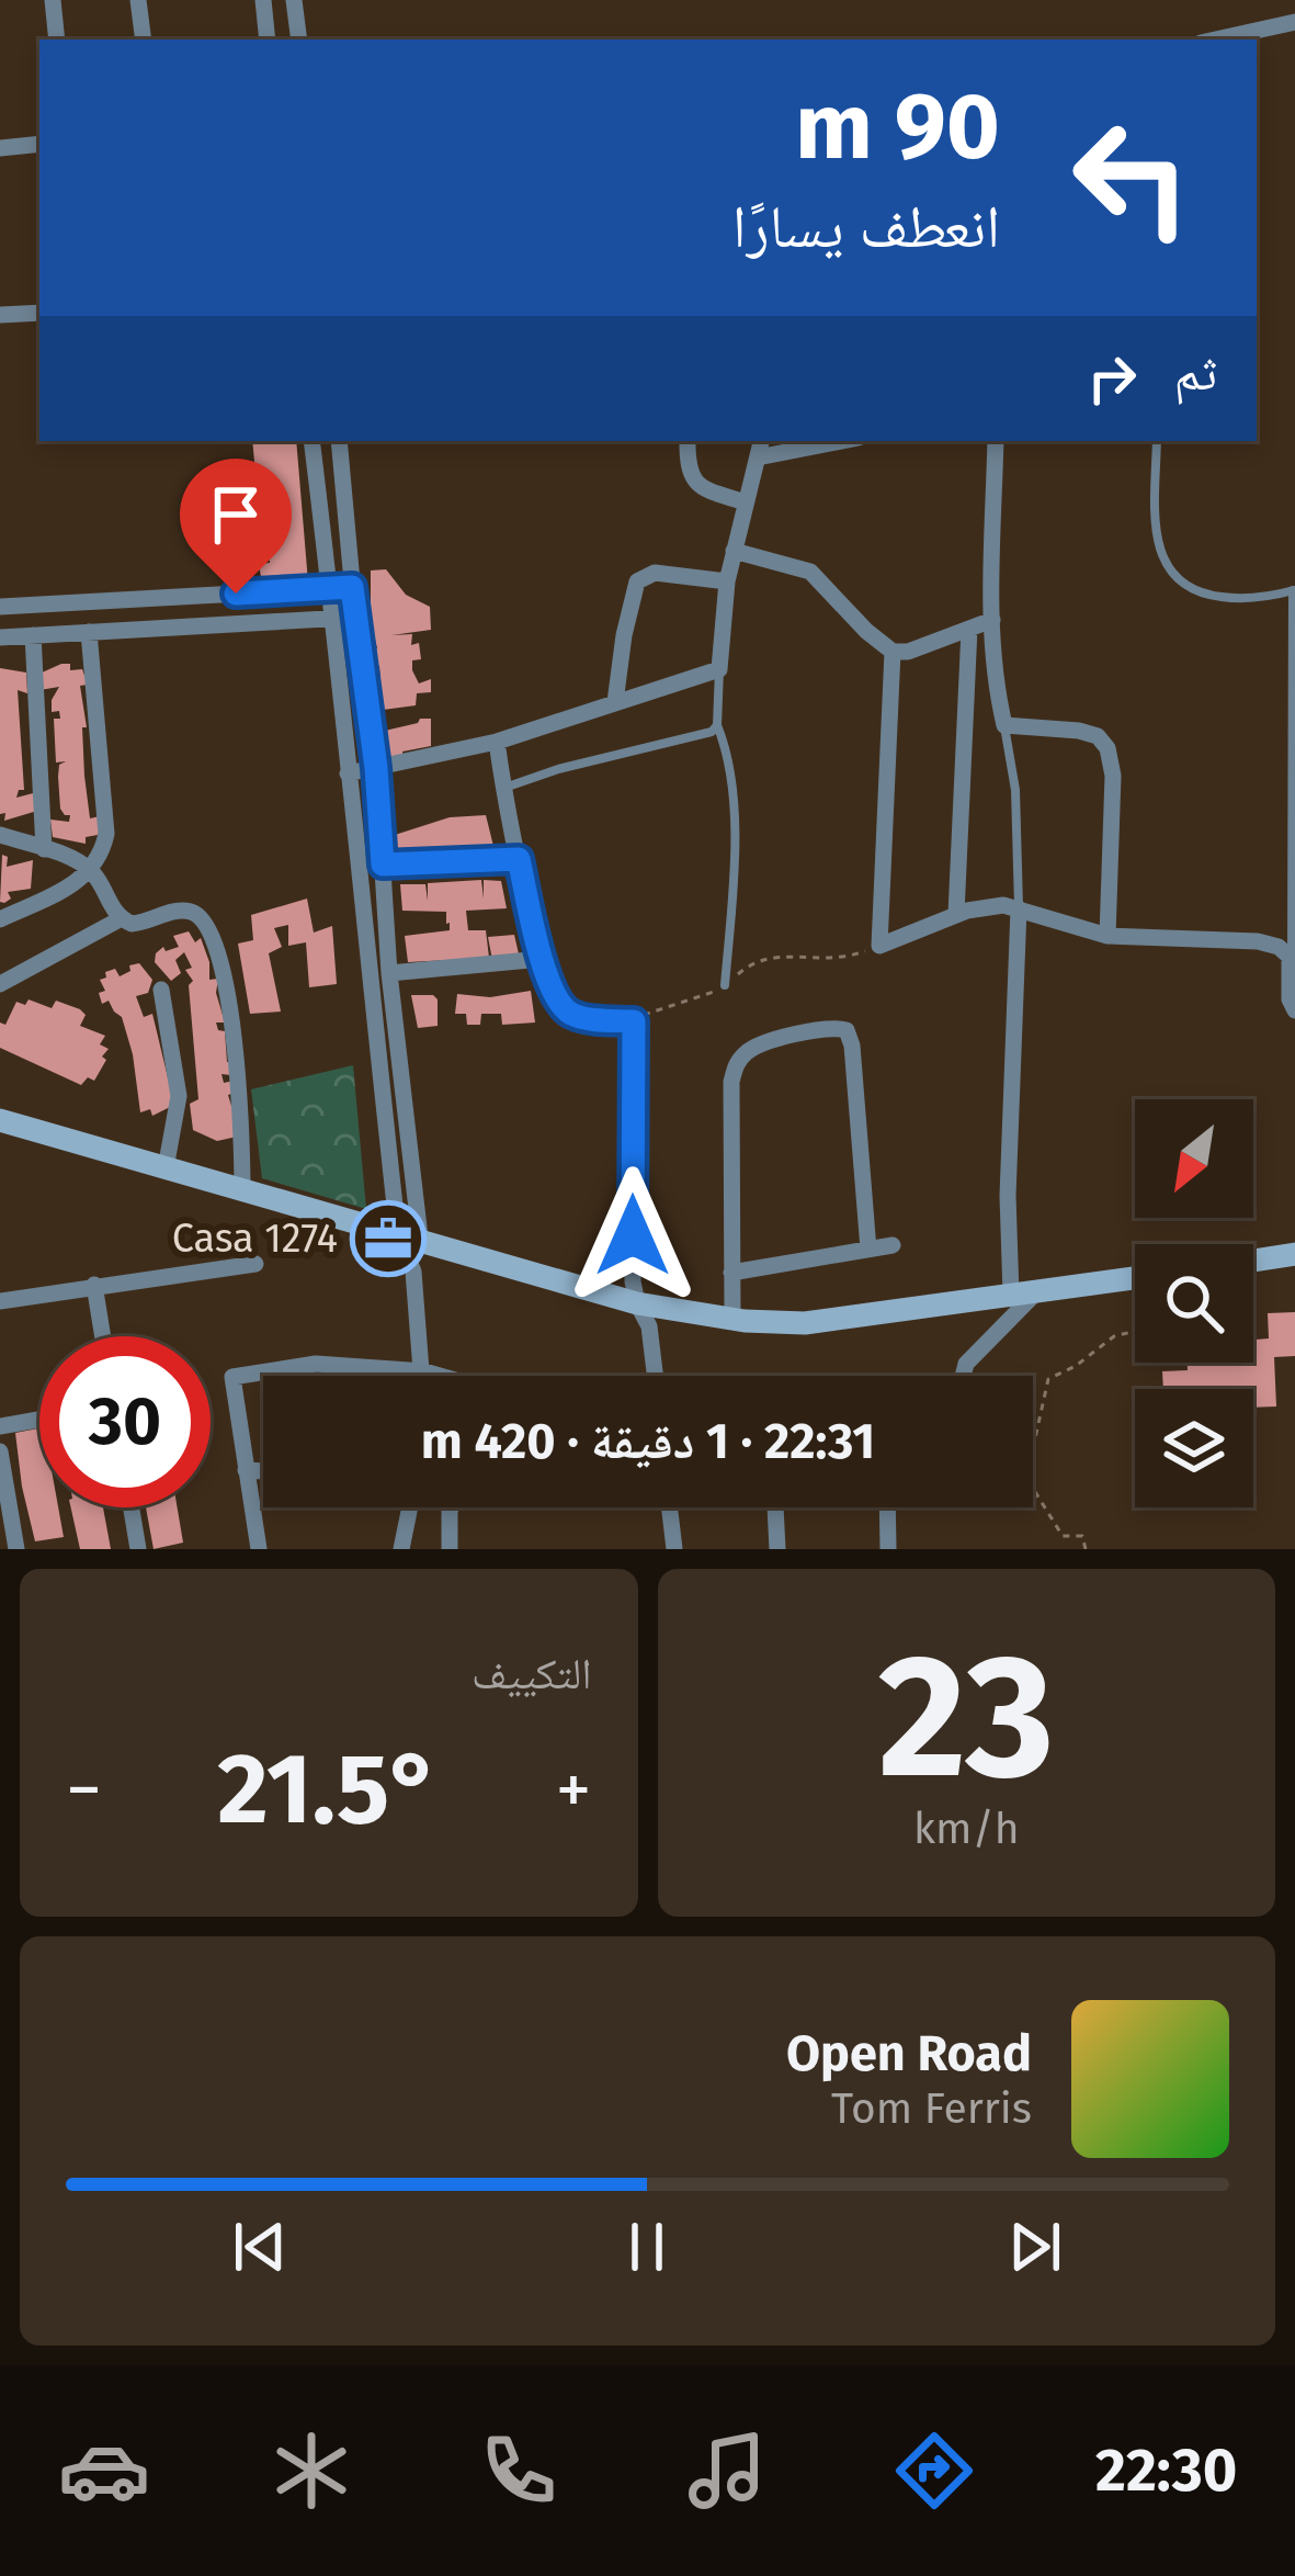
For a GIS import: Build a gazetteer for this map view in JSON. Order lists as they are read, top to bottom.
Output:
{
  "places": {
    "office": ["Casa 1274"]
  },
  "north": "bottom left",
  "page": {
    "turn": ["90 m", "انعطف يسارًا"],
    "then": "ثم",
    "limit": "30",
    "trip": "22:31 · 1 دقيقة · 420 m",
    "tile": [
      ["23", "km/h"],
      "التكييف"
    ],
    "heat": ["−", "21.5°", "+"],
    "song": ["Open Road", "Tom Ferris"],
    "tabs": "22:30"
  }
}
